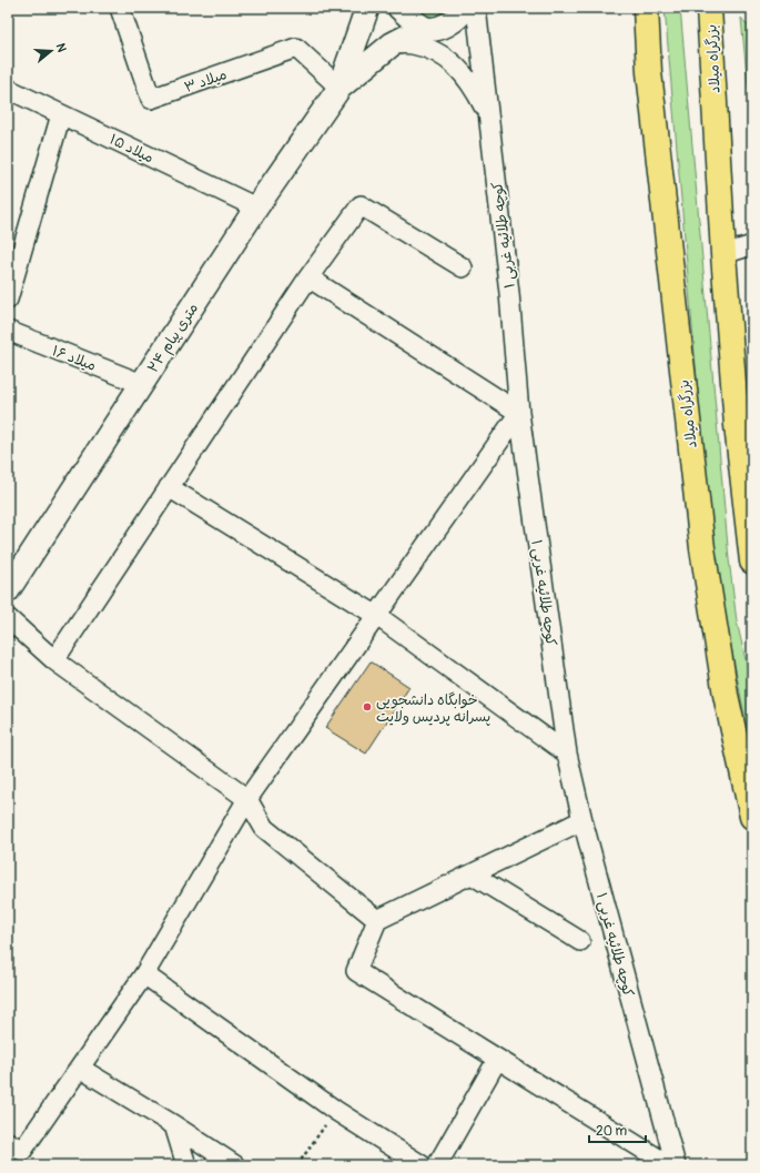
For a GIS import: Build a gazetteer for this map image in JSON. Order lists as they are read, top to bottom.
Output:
{
  "streets": {
    "highway": ["بزرگراه میلاد"],
    "street": [
      "میلاد ۳",
      "میلاد ۱۵",
      "کوچه طلائیه غربی ۱",
      "۲۴ متری پیام",
      "میلاد ۱۶"
    ]
  },
  "crossings": [
    ["میلاد ۳", "۲۴ متری پیام"],
    ["میلاد ۱۵", "۲۴ متری پیام"],
    ["۲۴ متری پیام", "میلاد ۱۶"]
  ],
  "places": ["خوابگاه دانشجویی پسرانه پردیس ولایت"],
  "scale_bar": "20 m",
  "north": "right"
}
